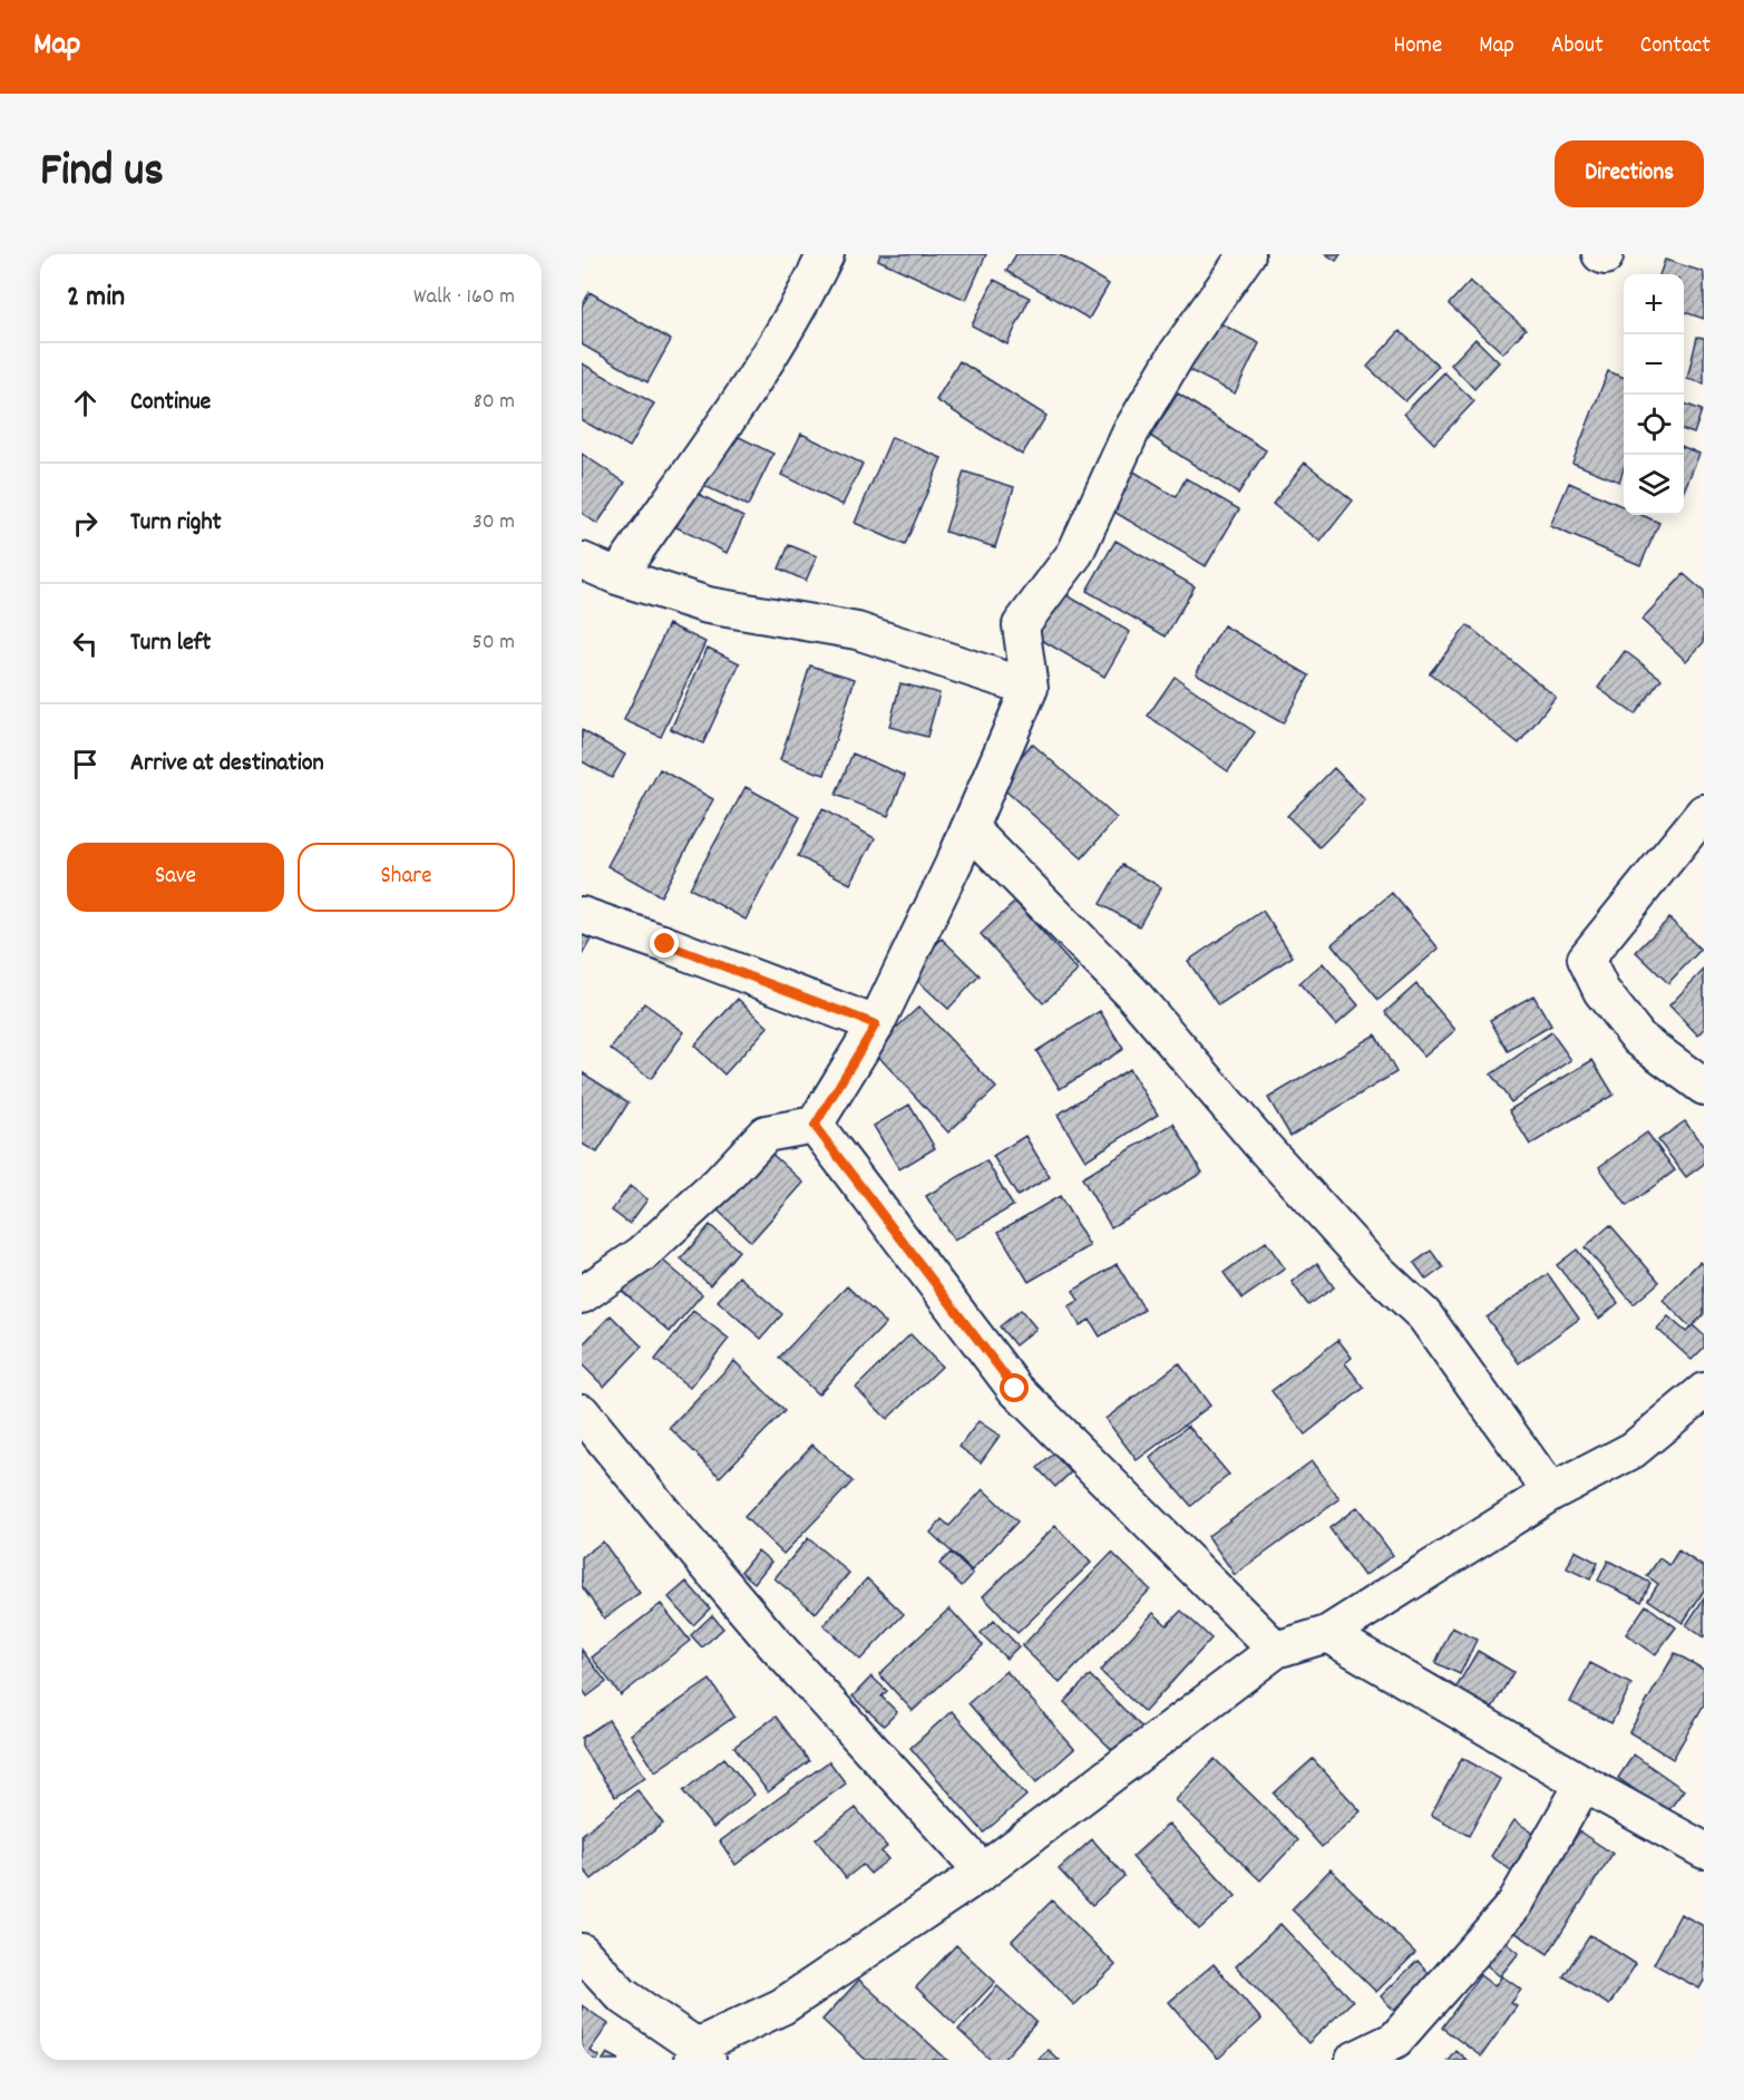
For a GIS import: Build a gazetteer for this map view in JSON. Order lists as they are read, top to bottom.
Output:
{
  "page": {
    "header": "Map",
    "nav": [
      "Home",
      "Map",
      "About",
      "Contact"
    ],
    "title": "Find us",
    "buttons": [
      "Directions",
      ["Save", "Share"]
    ],
    "heading": ["2 min", "Walk · 160 m"],
    "map_buttons": ["+", "−"],
    "list": [
      ["Continue", "80 m"],
      ["Turn right", "30 m"],
      ["Turn left", "50 m"],
      "Arrive at destination"
    ]
  }
}
